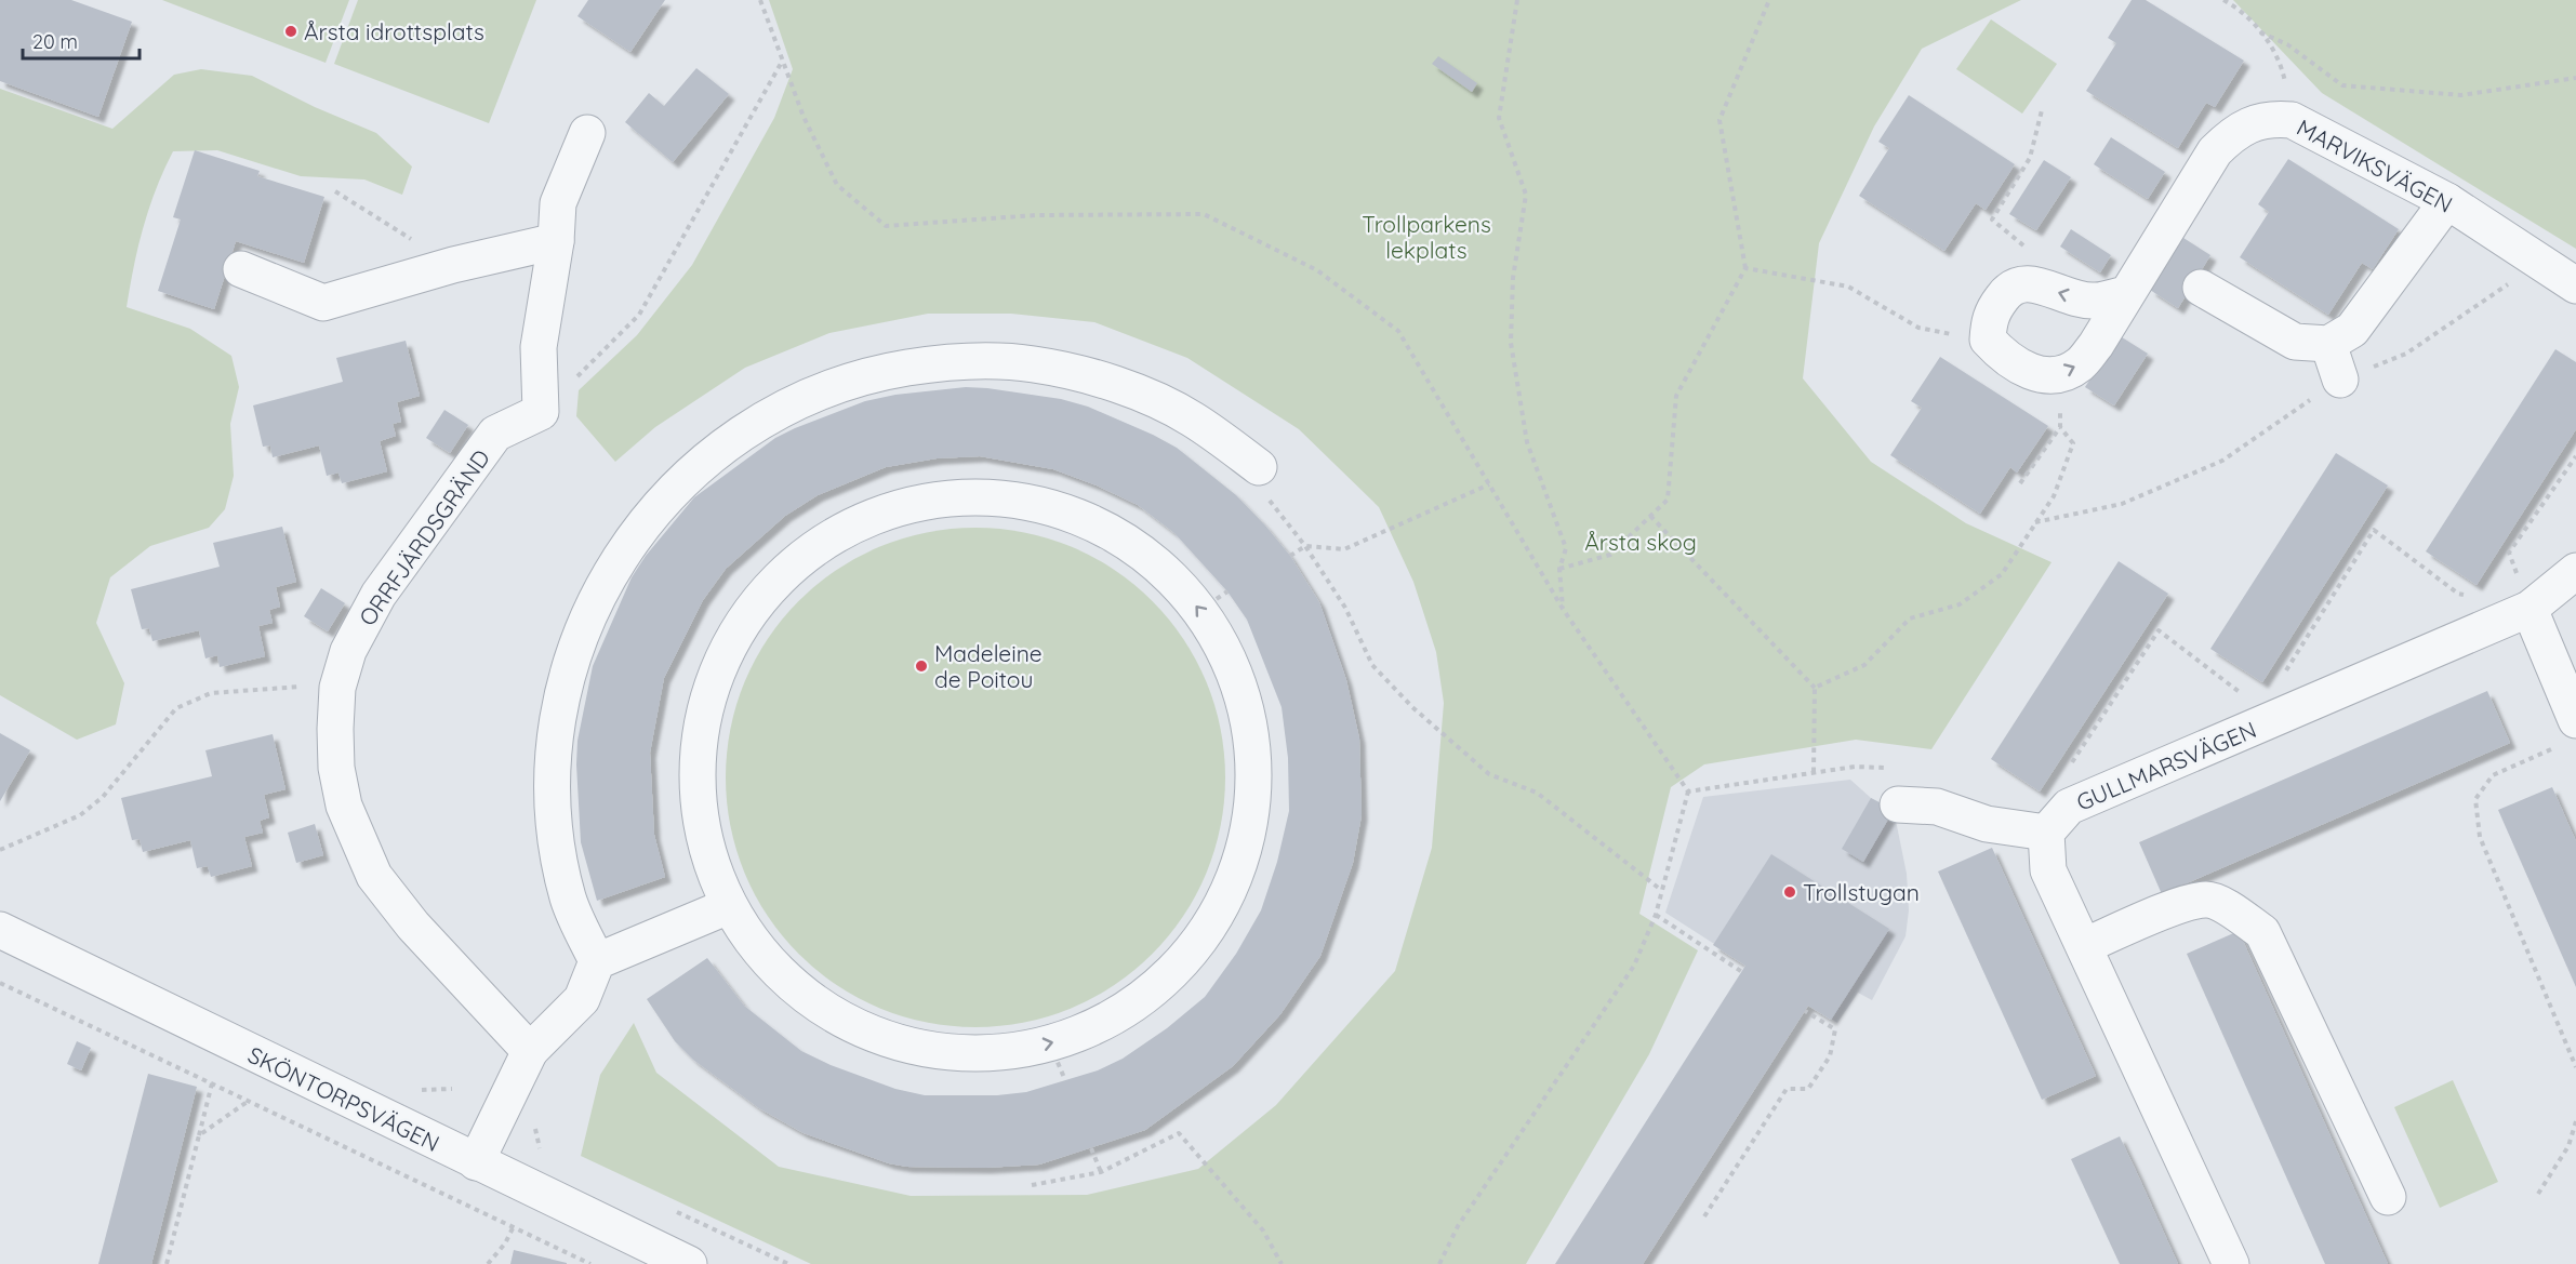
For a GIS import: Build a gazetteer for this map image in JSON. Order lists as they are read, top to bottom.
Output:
{
  "streets": {
    "street": [
      "MARVIKSVÄGEN",
      "ORRFJÄRDSGRÄND",
      "GULLMARSVÄGEN",
      "SKÖNTORPSVÄGEN"
    ]
  },
  "parks": ["Trollparkens lekplats", "Årsta skog"],
  "places": ["Årsta idrottsplats", "Madeleine de Poitou", "Trollstugan"],
  "scale_bar": "20 m"
}
